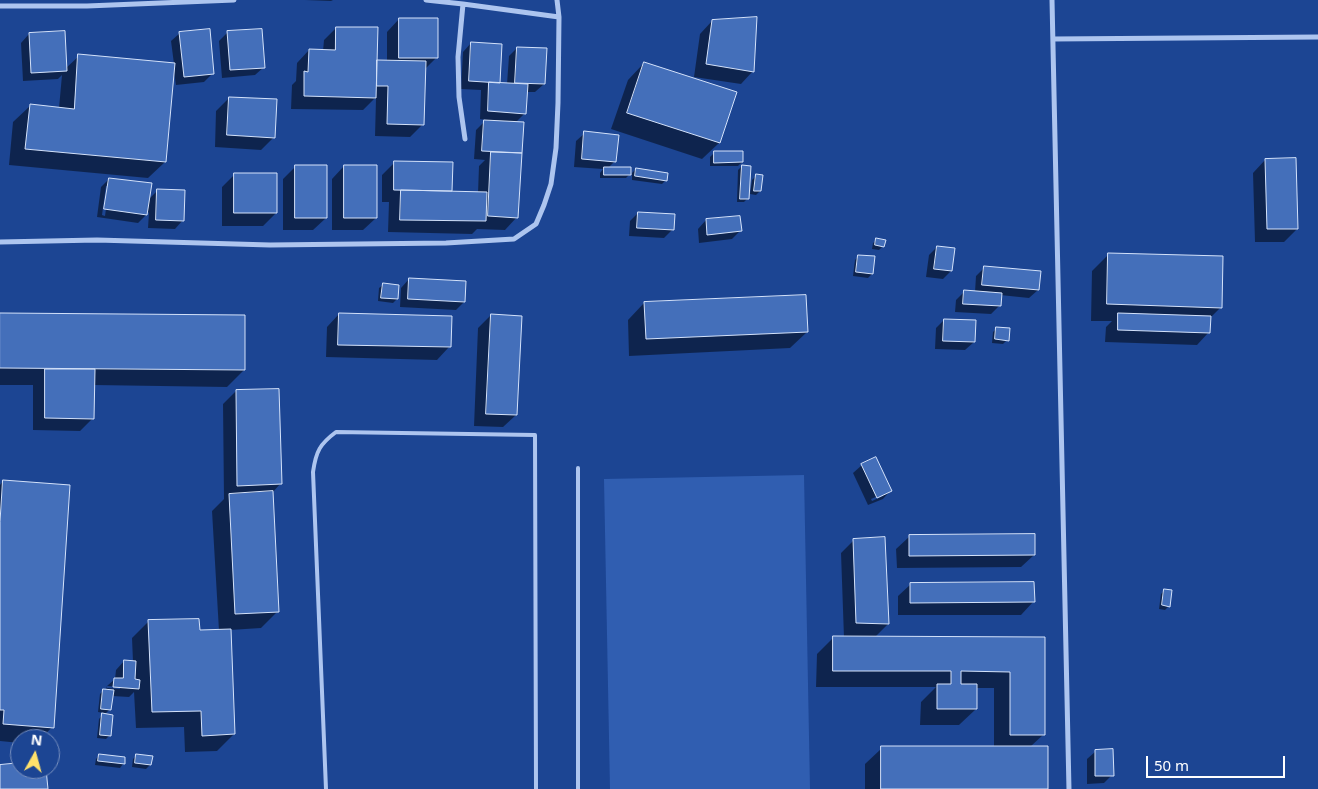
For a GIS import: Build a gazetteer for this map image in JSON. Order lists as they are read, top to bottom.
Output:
{
  "scale_bar": "50 m",
  "north": "top"
}
